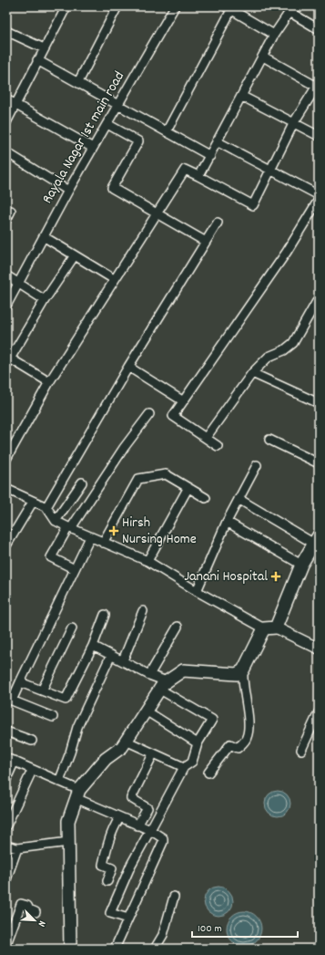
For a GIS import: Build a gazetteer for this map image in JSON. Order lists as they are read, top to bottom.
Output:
{
  "streets": {
    "street": ["Rayala Nagar 1st main road"]
  },
  "places": {
    "health": ["Hirsh Nursing Home", "Janani Hospital"]
  },
  "scale_bar": "100 m",
  "north": "bottom right"
}
